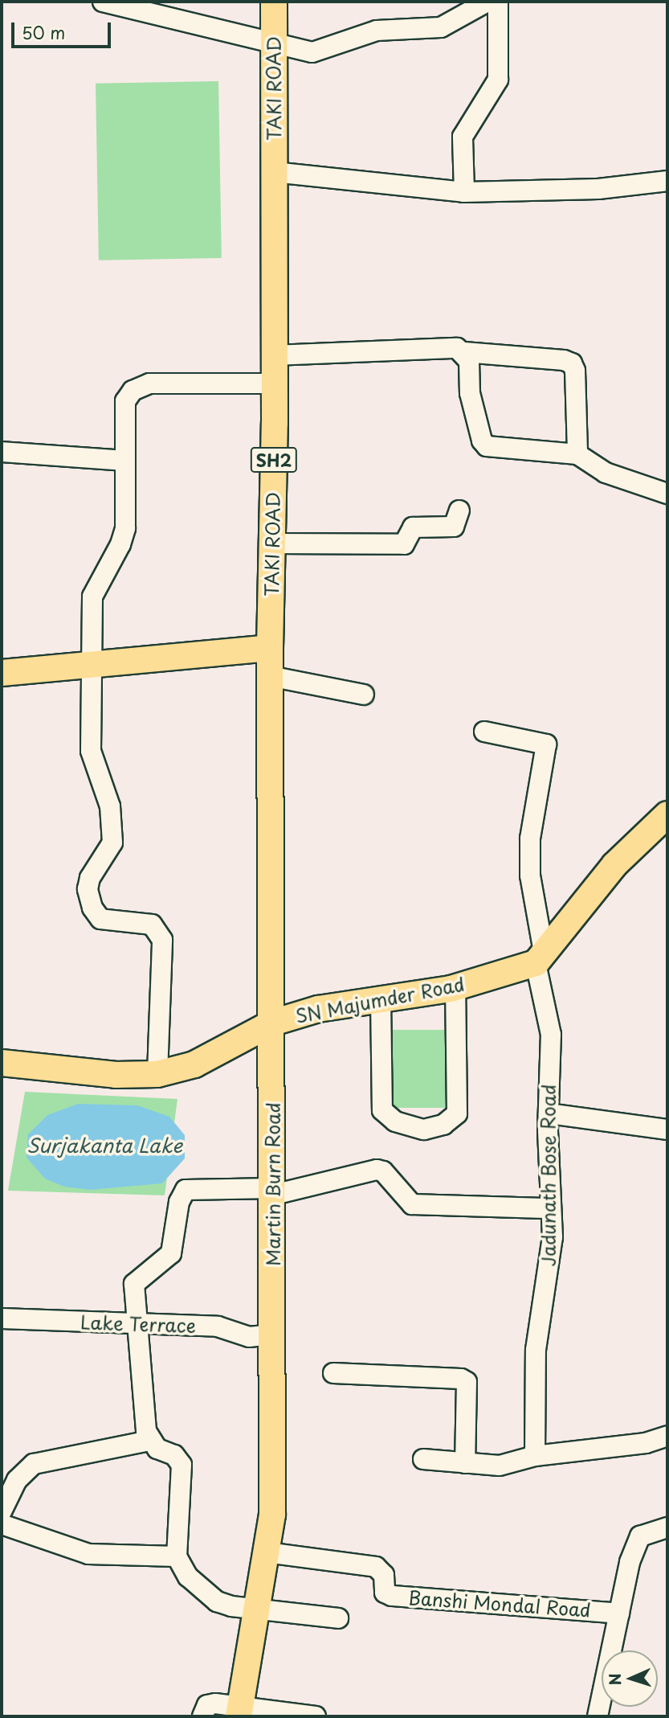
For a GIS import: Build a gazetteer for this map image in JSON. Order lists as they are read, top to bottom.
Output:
{
  "streets": {
    "main road": [
      "TAKI ROAD",
      "SH2",
      "SN Majumder Road",
      "Martin Burn Road"
    ],
    "street": ["Jadunath Bose Road", "Lake Terrace", "Banshi Mondal Road"]
  },
  "crossings": [
    ["TAKI ROAD", "Martin Burn Road"],
    ["SN Majumder Road", "Jadunath Bose Road"],
    ["SN Majumder Road", "Martin Burn Road"],
    ["Martin Burn Road", "Lake Terrace"],
    ["Martin Burn Road", "Banshi Mondal Road"]
  ],
  "water": ["Surjakanta Lake"],
  "scale_bar": "50 m",
  "north": "left"
}
